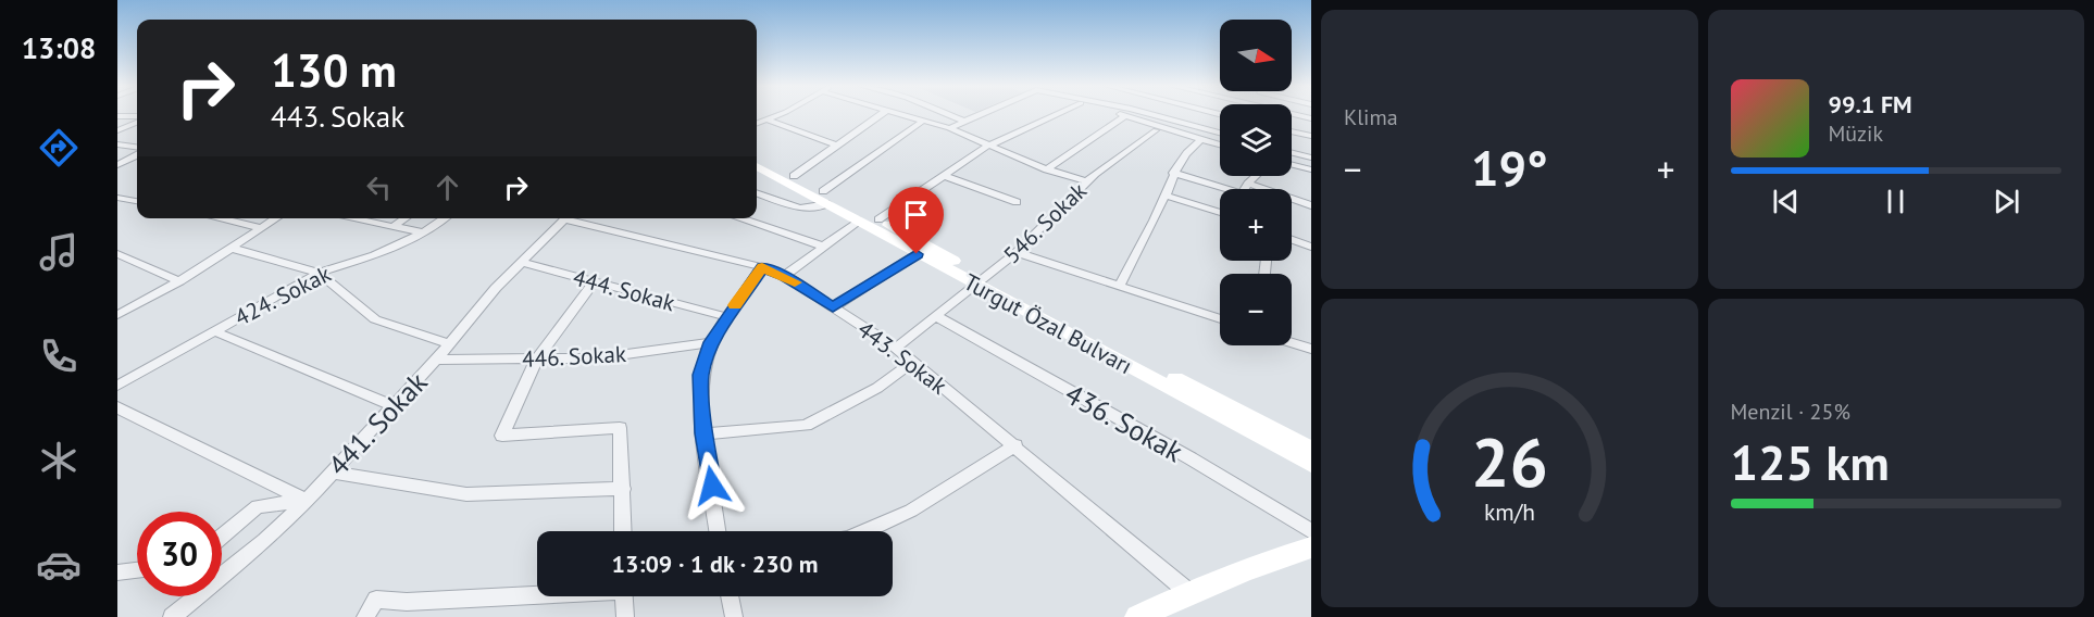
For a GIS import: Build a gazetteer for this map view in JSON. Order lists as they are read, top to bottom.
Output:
{
  "streets": {
    "street": [
      "546. Sokak",
      "444. Sokak",
      "424. Sokak",
      "Turgut Özal Bulvarı",
      "446. Sokak",
      "443. Sokak",
      "436. Sokak",
      "441. Sokak"
    ]
  },
  "crossings": [
    ["546. Sokak", "Turgut Özal Bulvarı"],
    ["546. Sokak", "443. Sokak"],
    ["546. Sokak", "436. Sokak"],
    ["444. Sokak", "441. Sokak"],
    ["446. Sokak", "441. Sokak"]
  ],
  "north": "right",
  "page": {
    "tabs": "13:08",
    "tile": [
      "Klima",
      ["Menzil · 25%", "125 km"]
    ],
    "map_buttons": ["+", "−"],
    "turn": ["130 m", "443. Sokak"],
    "song": ["99.1 FM", "Müzik"],
    "heat": ["−", "19°", "+"],
    "limit": "30",
    "trip": "13:09 · 1 dk · 230 m",
    "gauge": ["26", "km/h"]
  }
}
